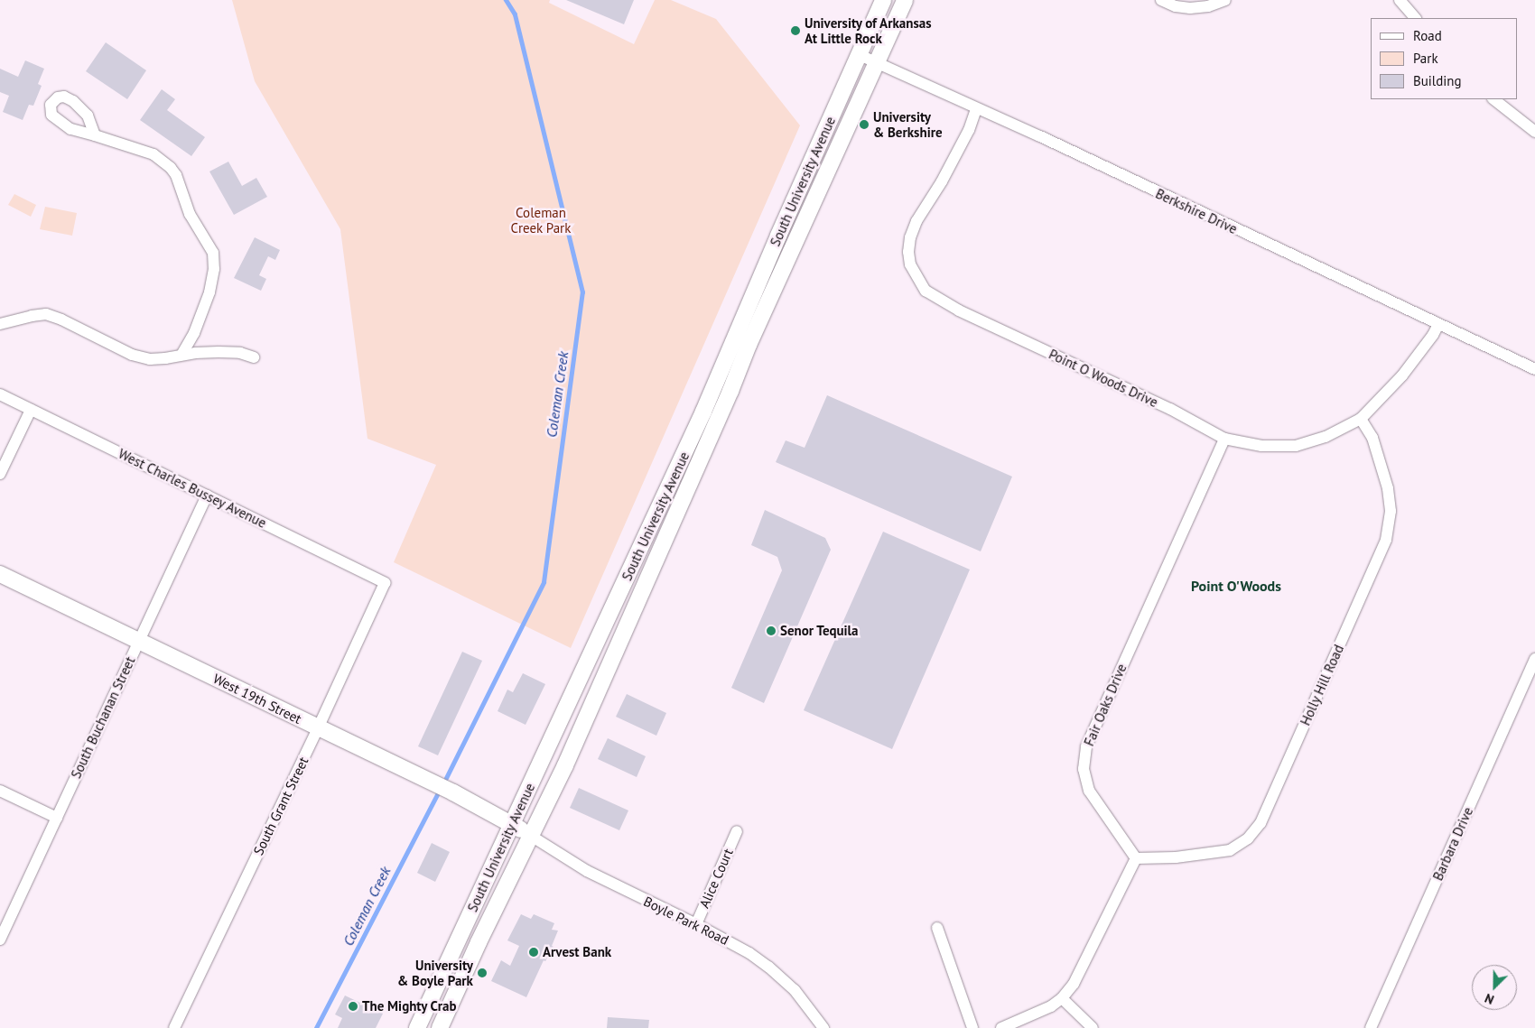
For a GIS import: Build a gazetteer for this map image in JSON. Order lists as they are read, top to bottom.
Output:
{
  "streets": {
    "main road": ["South University Avenue", "West 19th Street"],
    "street": [
      "Berkshire Drive",
      "Point O Woods Drive",
      "West Charles Bussey Avenue",
      "Holly Hill Road",
      "Fair Oaks Drive",
      "South Buchanan Street",
      "South Grant Street",
      "Barbara Drive",
      "Alice Court",
      "Boyle Park Road"
    ]
  },
  "crossings": [
    ["South University Avenue", "Berkshire Drive"],
    ["South University Avenue", "West 19th Street"],
    ["South University Avenue", "Boyle Park Road"],
    ["Berkshire Drive", "Point O Woods Drive"],
    ["Point O Woods Drive", "Holly Hill Road"],
    ["Point O Woods Drive", "Fair Oaks Drive"],
    ["West Charles Bussey Avenue", "South Buchanan Street"],
    ["West Charles Bussey Avenue", "South Grant Street"],
    ["Holly Hill Road", "Fair Oaks Drive"],
    ["West 19th Street", "South Buchanan Street"],
    ["West 19th Street", "South Grant Street"],
    ["West 19th Street", "Boyle Park Road"],
    ["Alice Court", "Boyle Park Road"]
  ],
  "districts": ["Point O'Woods"],
  "water": ["Coleman Creek"],
  "parks": ["Coleman Creek Park"],
  "places": [
    "University of Arkansas At Little Rock",
    "University & Berkshire",
    "Senor Tequila",
    "Arvest Bank",
    "University & Boyle Park",
    "The Mighty Crab"
  ],
  "legend": ["Road", "Park", "Building"],
  "north": "bottom left"
}
